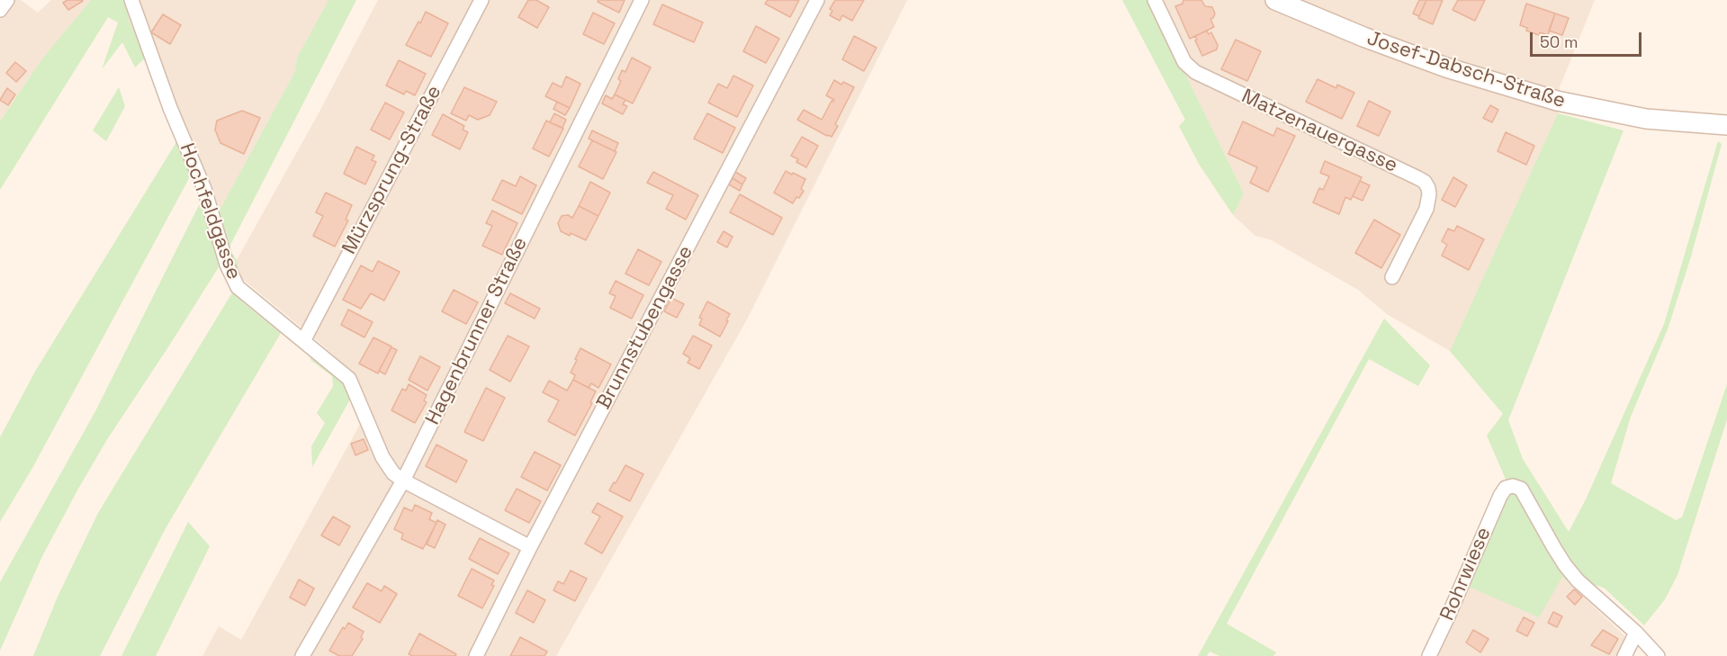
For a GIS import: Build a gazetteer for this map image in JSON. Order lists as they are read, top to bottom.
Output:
{
  "streets": {
    "main road": ["Josef-Dabsch-Straße"],
    "street": [
      "Matzenauergasse",
      "Mürzsprung-Straße",
      "Hochfeldgasse",
      "Brunnstubengasse",
      "Hagenbrunner Straße",
      "Rohrwiese"
    ]
  },
  "crossings": [
    ["Mürzsprung-Straße", "Hochfeldgasse"],
    ["Hochfeldgasse", "Brunnstubengasse"],
    ["Hochfeldgasse", "Hagenbrunner Straße"]
  ],
  "scale_bar": "50 m"
}
